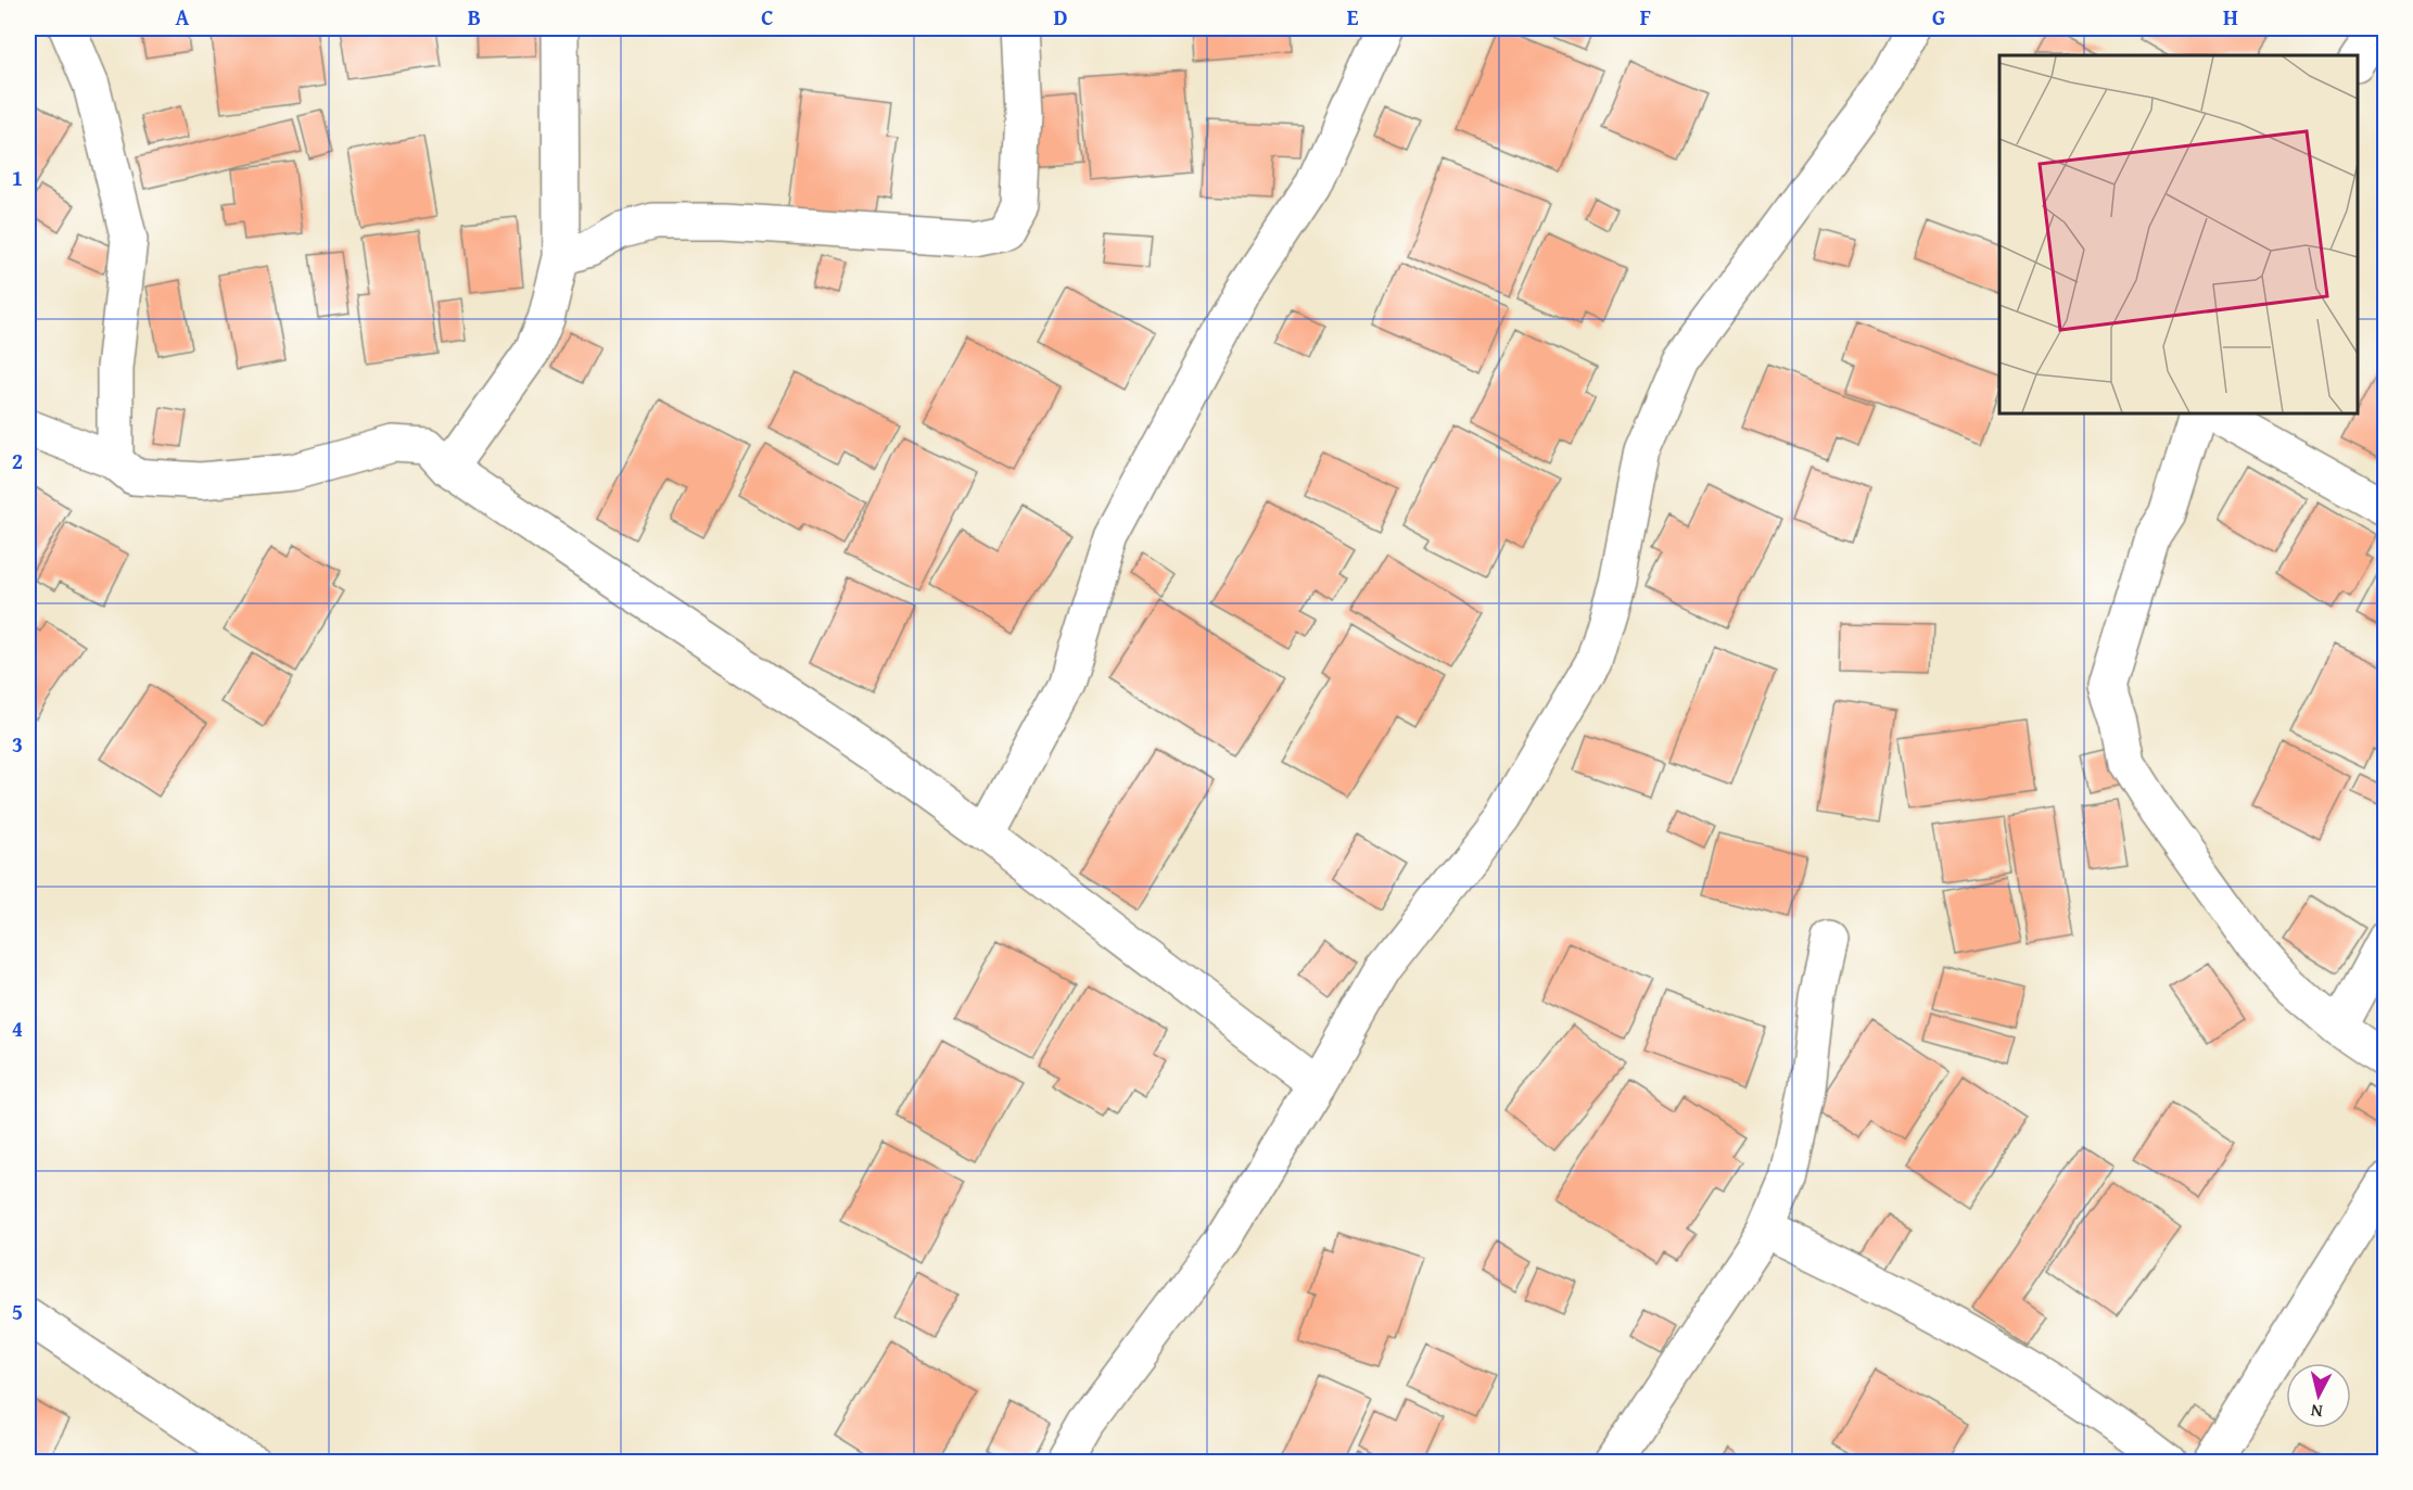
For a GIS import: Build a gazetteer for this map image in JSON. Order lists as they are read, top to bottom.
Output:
{
  "north": "bottom",
  "grid": {
    "columns": [
      "A",
      "B",
      "C",
      "D",
      "E",
      "F",
      "G",
      "H"
    ],
    "rows": [
      "1",
      "2",
      "3",
      "4",
      "5"
    ]
  }
}
